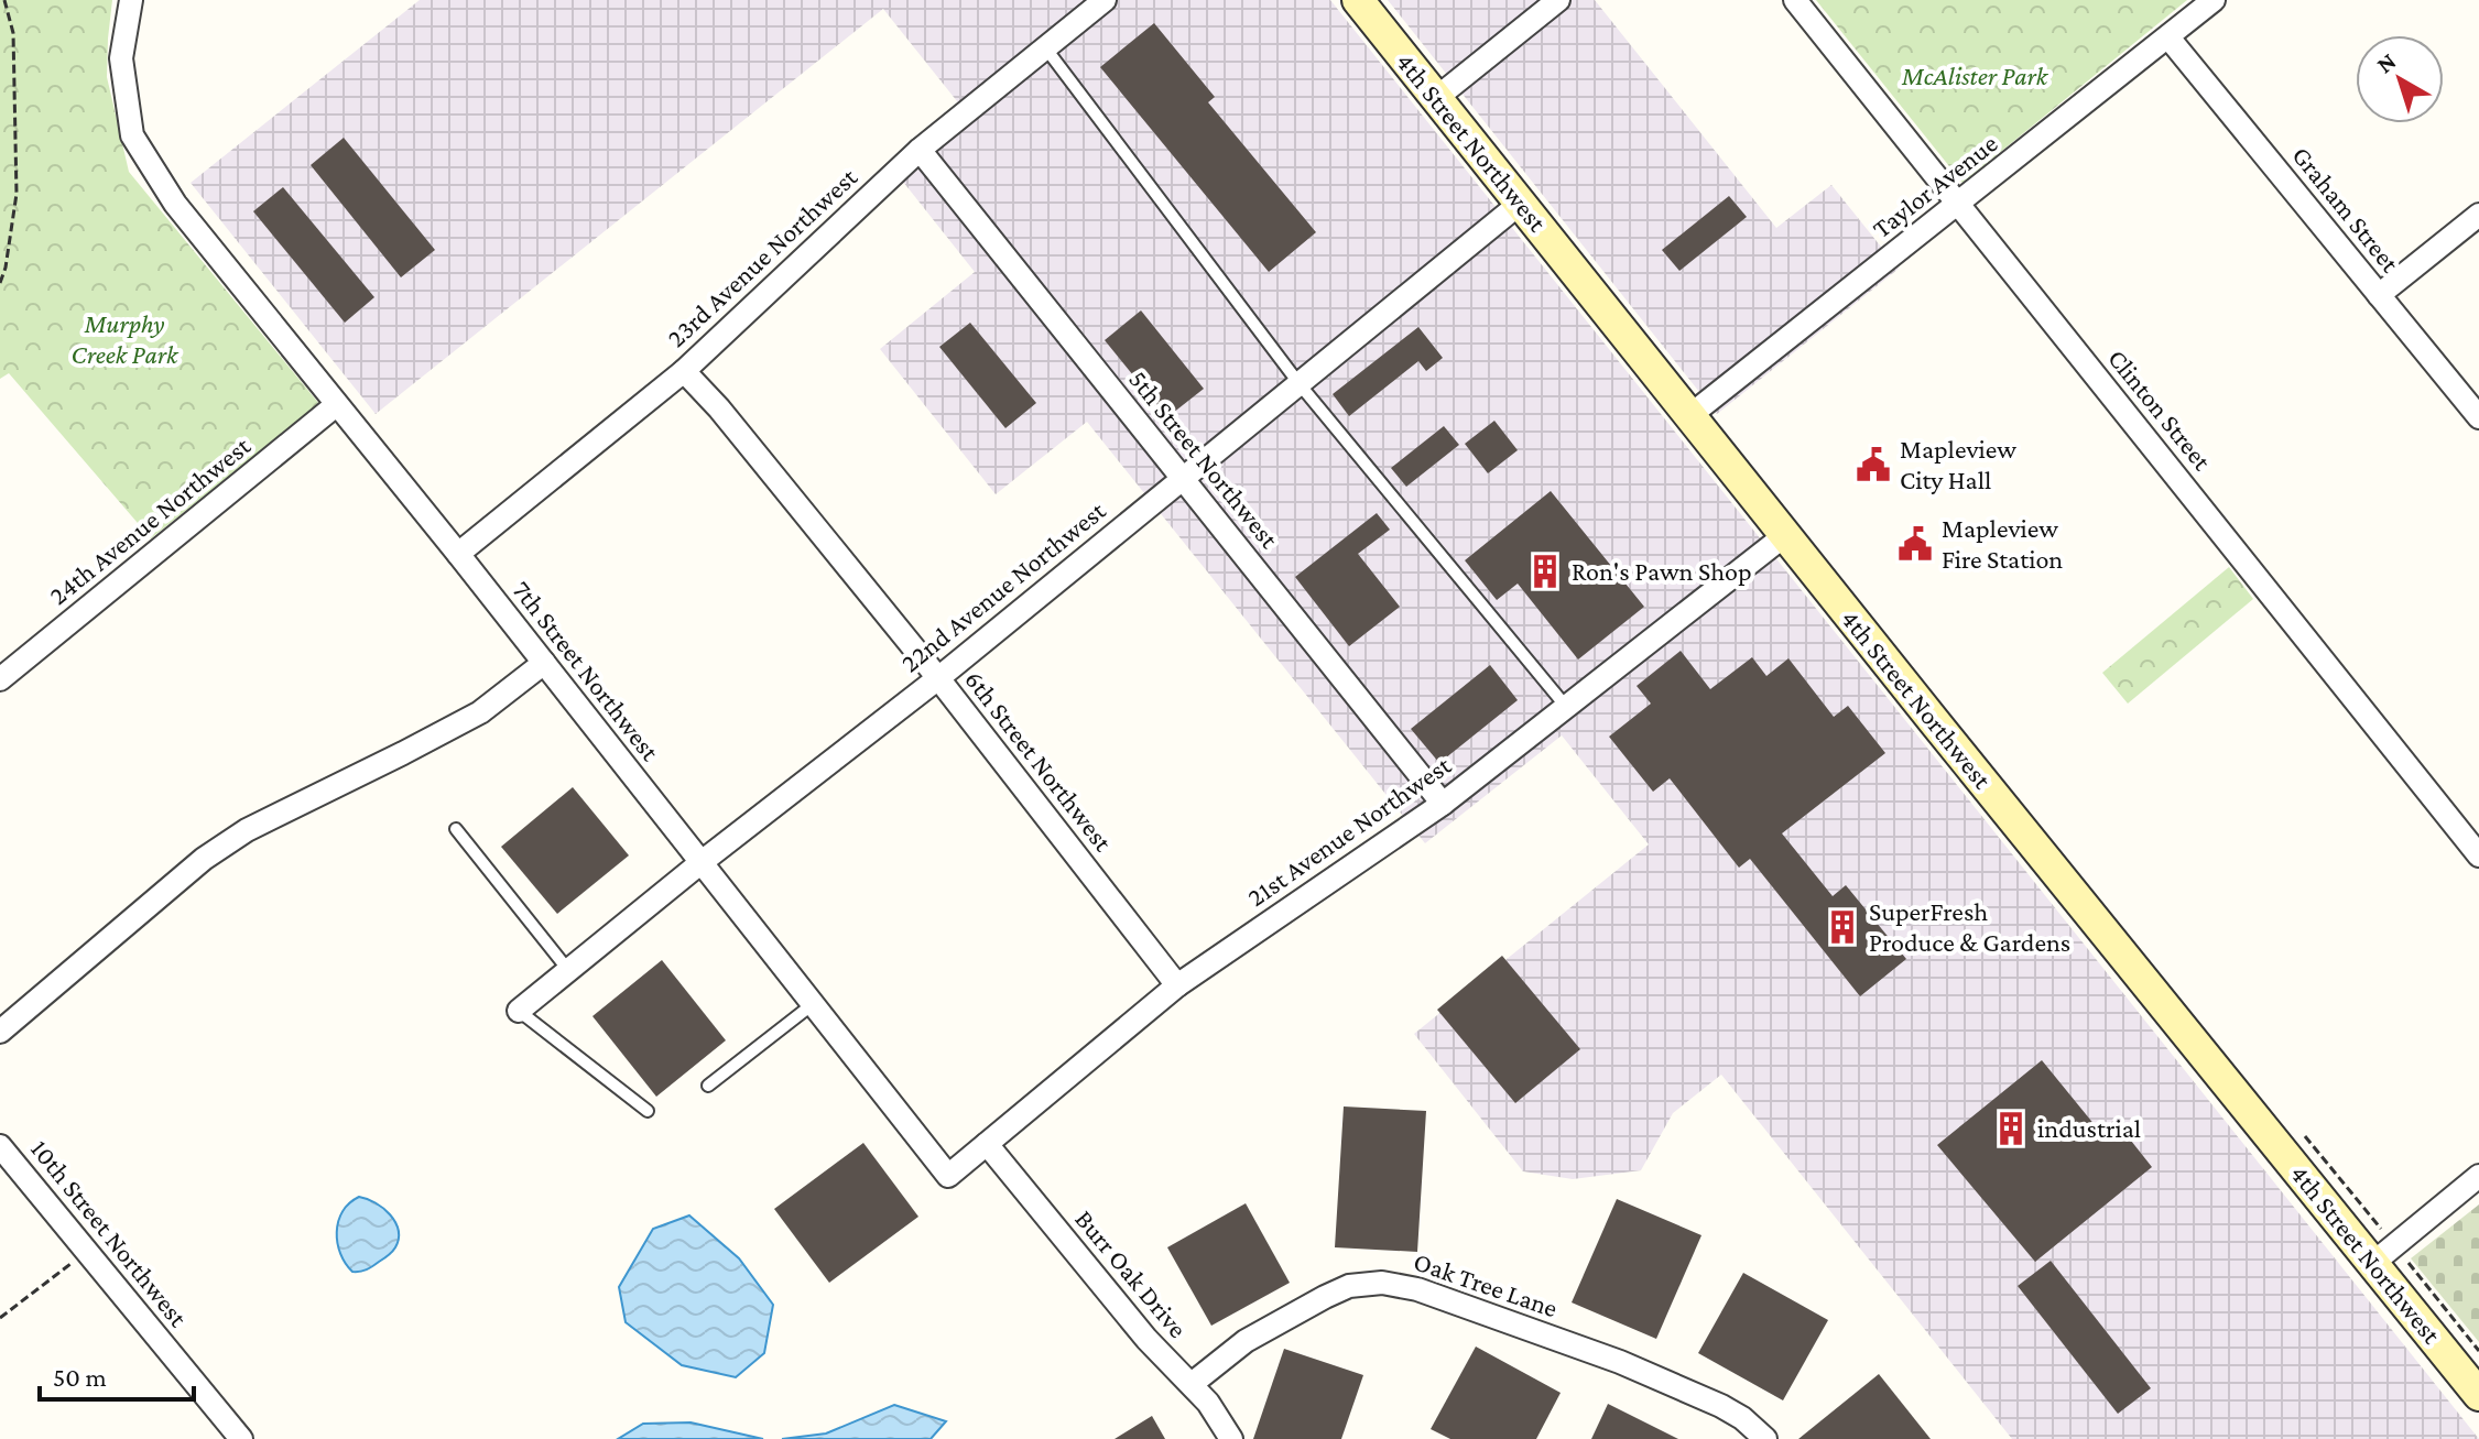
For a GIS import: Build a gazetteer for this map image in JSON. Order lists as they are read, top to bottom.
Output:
{
  "streets": {
    "street": [
      "4th Street Northwest",
      "Taylor Avenue",
      "Graham Street",
      "23rd Avenue Northwest",
      "Clinton Street",
      "5th Street Northwest",
      "24th Avenue Northwest",
      "22nd Avenue Northwest",
      "7th Street Northwest",
      "6th Street Northwest",
      "21st Avenue Northwest",
      "10th Street Northwest",
      "Burr Oak Drive",
      "Oak Tree Lane"
    ]
  },
  "crossings": [
    ["4th Street Northwest", "Taylor Avenue"],
    ["4th Street Northwest", "22nd Avenue Northwest"],
    ["4th Street Northwest", "21st Avenue Northwest"],
    ["Taylor Avenue", "Graham Street"],
    ["Taylor Avenue", "Clinton Street"],
    ["23rd Avenue Northwest", "5th Street Northwest"],
    ["23rd Avenue Northwest", "7th Street Northwest"],
    ["23rd Avenue Northwest", "6th Street Northwest"],
    ["5th Street Northwest", "22nd Avenue Northwest"],
    ["5th Street Northwest", "21st Avenue Northwest"],
    ["24th Avenue Northwest", "7th Street Northwest"],
    ["22nd Avenue Northwest", "7th Street Northwest"],
    ["22nd Avenue Northwest", "6th Street Northwest"],
    ["7th Street Northwest", "21st Avenue Northwest"],
    ["6th Street Northwest", "21st Avenue Northwest"],
    ["21st Avenue Northwest", "Burr Oak Drive"],
    ["Burr Oak Drive", "Oak Tree Lane"]
  ],
  "parks": ["McAlister Park", "Murphy Creek Park"],
  "places": {
    "public building": ["Mapleview City Hall", "Mapleview Fire Station"],
    "building": ["Ron's Pawn Shop", "SuperFresh Produce & Gardens", "industrial"]
  },
  "scale_bar": "50 m",
  "north": "top left"
}
